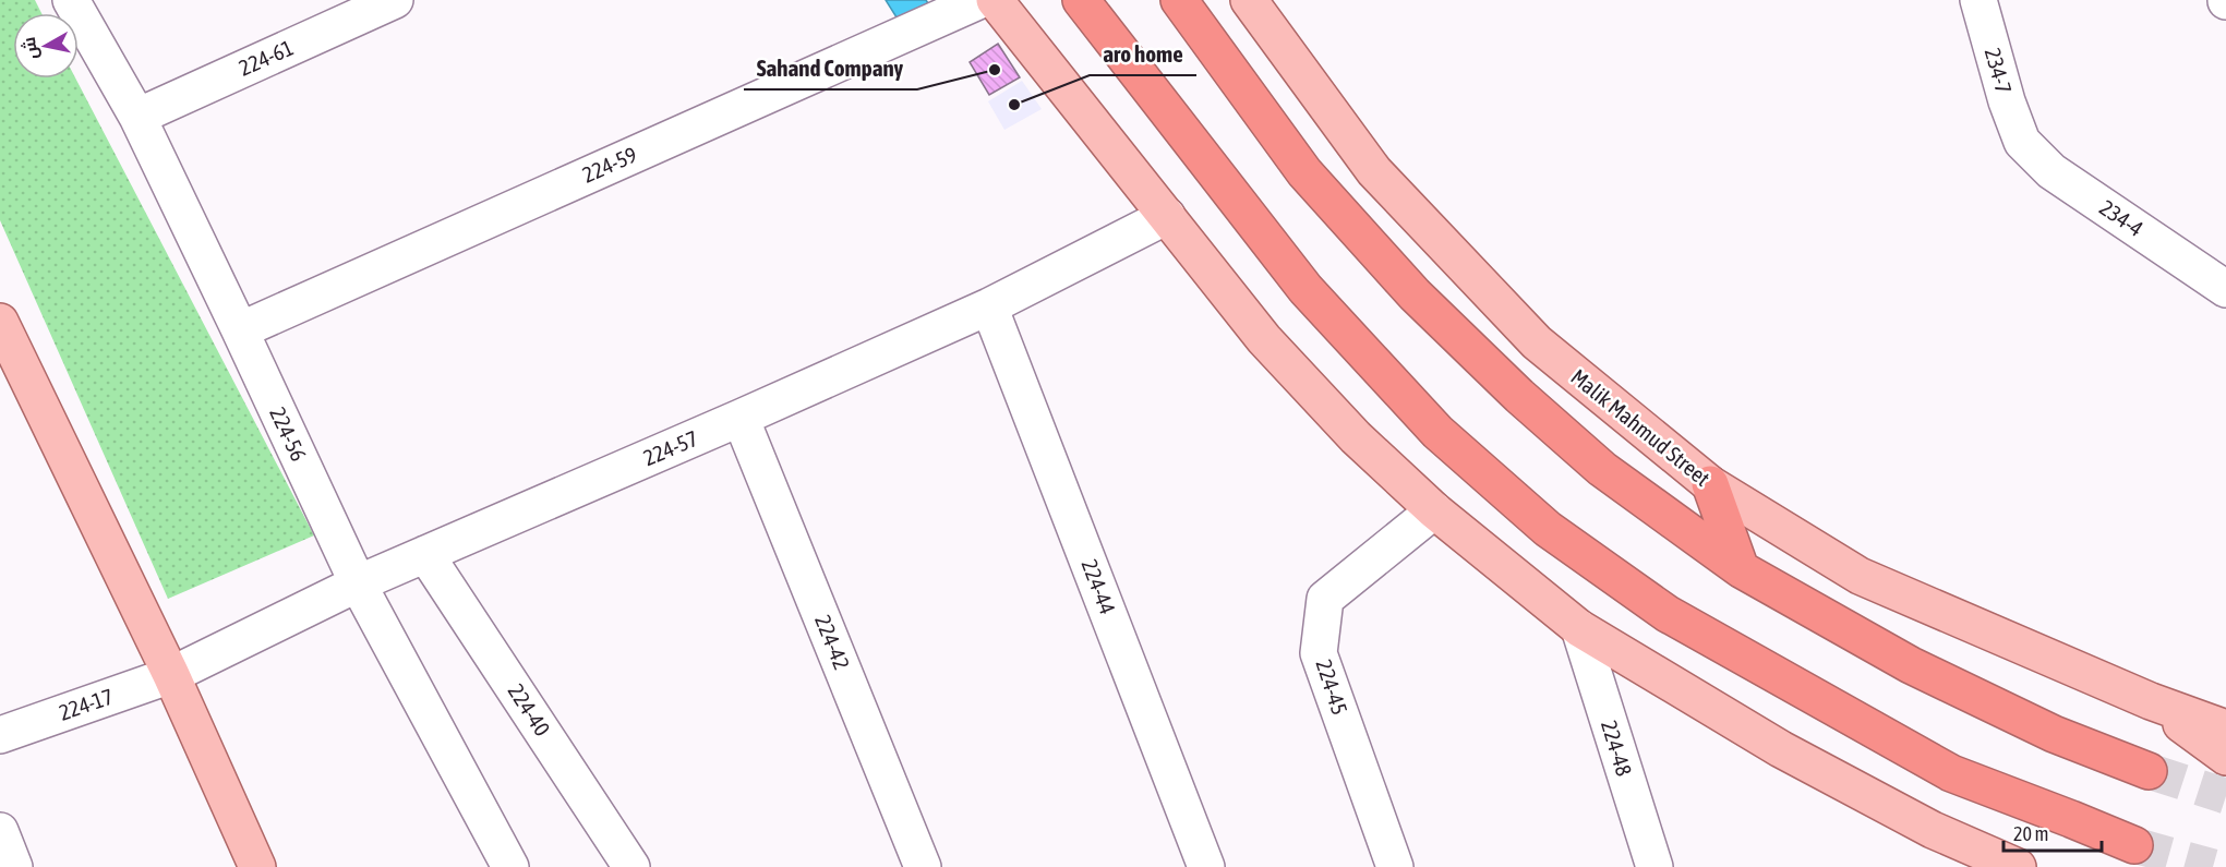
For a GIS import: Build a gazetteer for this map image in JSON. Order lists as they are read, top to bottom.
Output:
{
  "streets": {
    "main road": ["Malik Mahmud Street"],
    "street": [
      "224-61",
      "234-7",
      "224-59",
      "234-4",
      "224-56",
      "224-57",
      "224-44",
      "224-42",
      "224-45",
      "224-17",
      "224-40",
      "224-48"
    ]
  },
  "crossings": [
    ["224-61", "224-56"],
    ["234-7", "234-4"],
    ["224-59", "224-56"],
    ["224-56", "224-57"],
    ["224-57", "224-44"],
    ["224-57", "224-42"],
    ["224-57", "224-17"],
    ["224-57", "224-40"]
  ],
  "places": ["Sahand Company", "aro home"],
  "scale_bar": "20 m",
  "north": "left"
}
